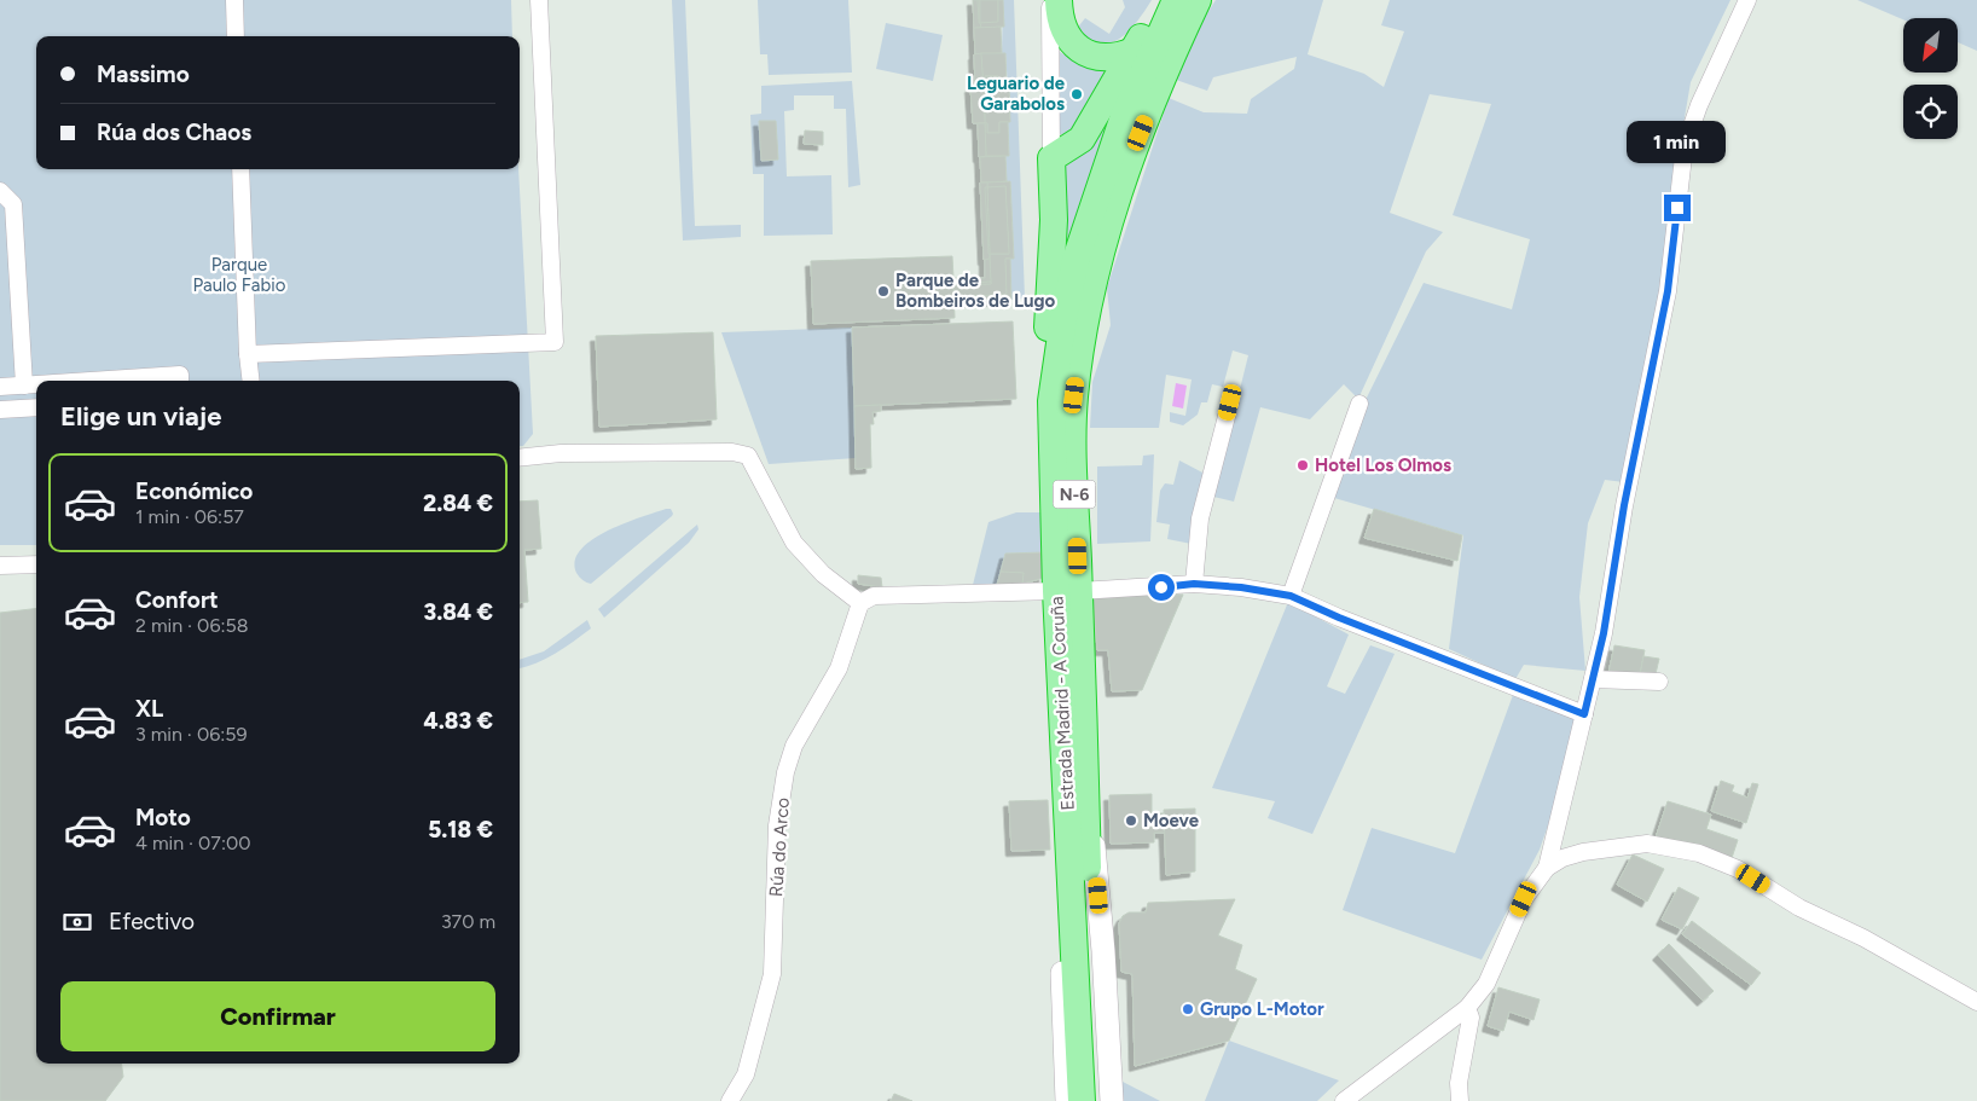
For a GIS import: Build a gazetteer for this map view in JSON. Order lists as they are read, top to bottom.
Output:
{
  "streets": {
    "highway": ["N-6", "Estrada Madrid - A Coruña"],
    "street": ["Rúa do Arco"]
  },
  "crossings": [
    ["N-6", "Estrada Madrid - A Coruña"]
  ],
  "parks": ["Parque Paulo Fabio"],
  "places": [
    "Leguario de Garabolos",
    "Parque de Bombeiros de Lugo",
    "Hotel Los Olmos",
    "Moeve",
    "Grupo L-Motor"
  ],
  "north": "bottom left",
  "page": {
    "banner": ["Massimo", "Rúa dos Chaos"],
    "bubble": "1 min",
    "heading": "Elige un viaje",
    "list": [
      {
        "name": "Económico",
        "note": "1 min · 06:57",
        "value": "2.84 €"
      },
      {
        "name": "Confort",
        "note": "2 min · 06:58",
        "value": "3.84 €"
      },
      {
        "name": "XL",
        "note": "3 min · 06:59",
        "value": "4.83 €"
      },
      {
        "name": "Moto",
        "note": "4 min · 07:00",
        "value": "5.18 €"
      }
    ],
    "pay": ["Efectivo", "370 m"],
    "buttons": "Confirmar"
  }
}
